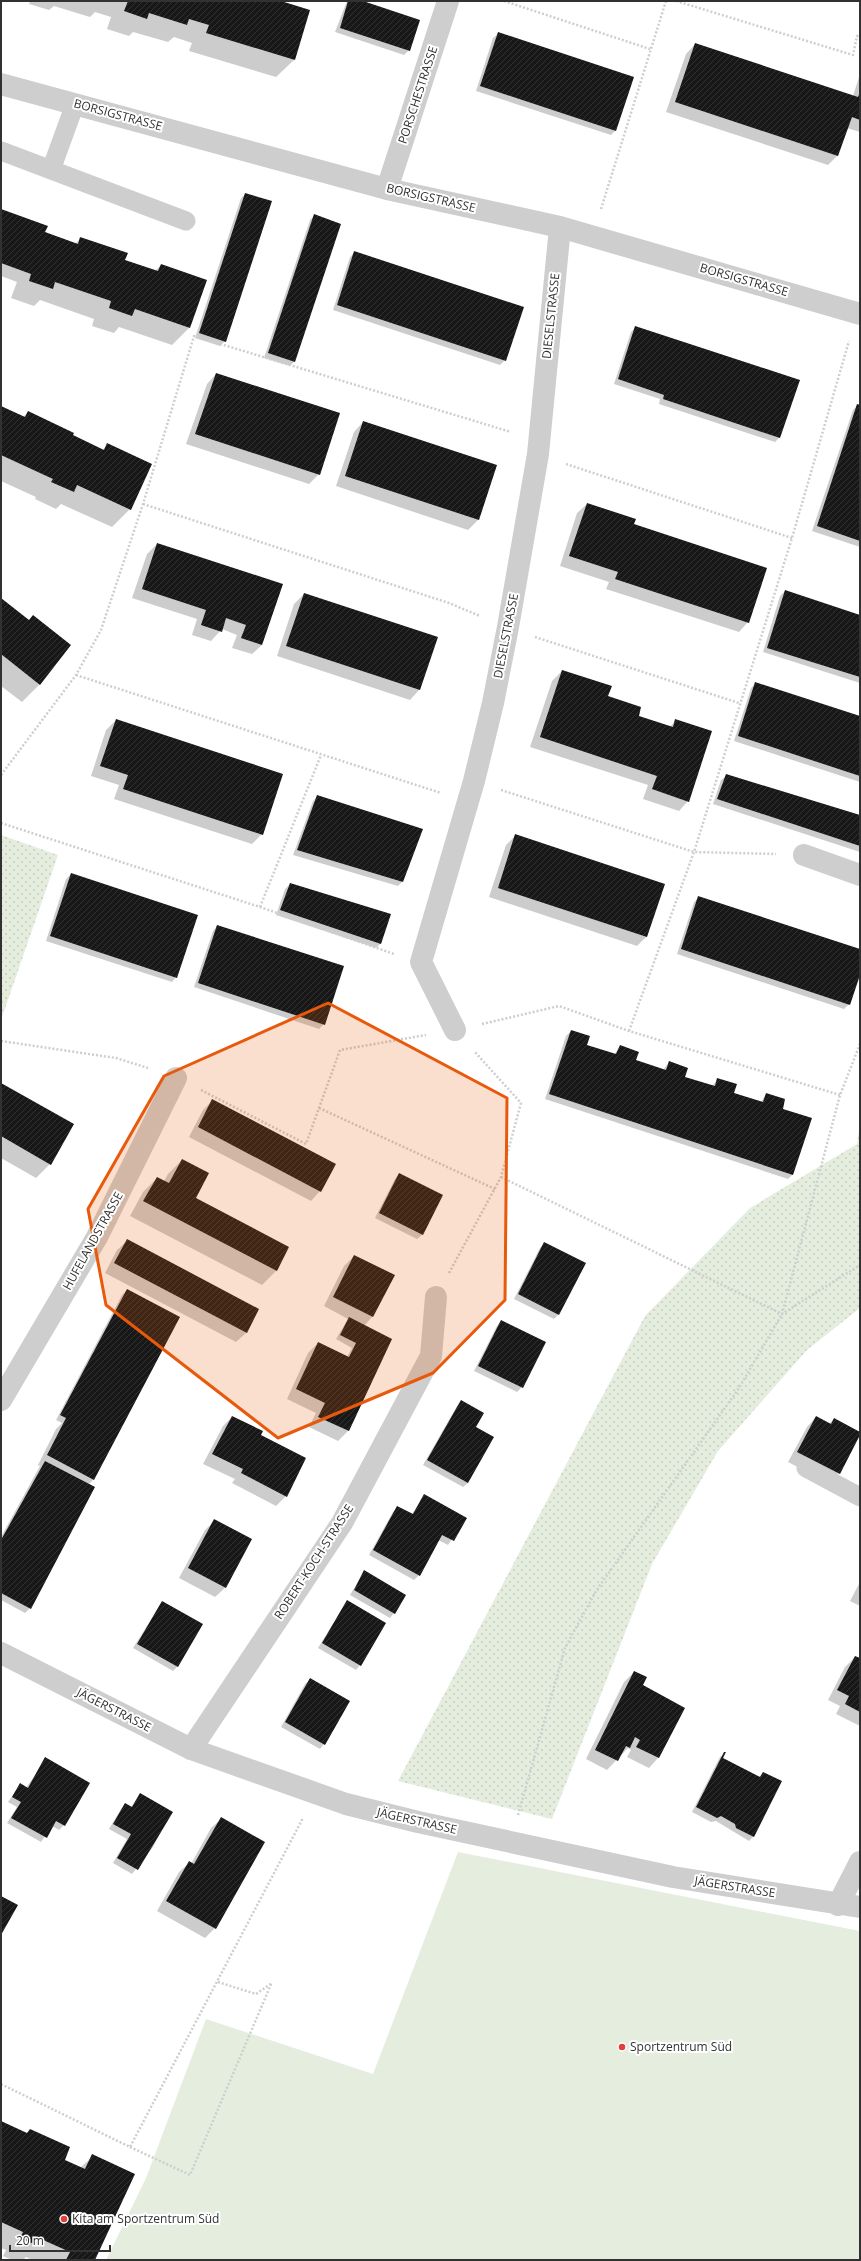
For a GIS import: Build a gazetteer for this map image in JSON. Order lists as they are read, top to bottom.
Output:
{
  "streets": {
    "street": [
      "PORSCHESTRASSE",
      "BORSIGSTRASSE",
      "DIESELSTRASSE",
      "HUFELANDSTRASSE",
      "ROBERT-KOCH-STRASSE",
      "JÄGERSTRASSE"
    ]
  },
  "crossings": [
    ["PORSCHESTRASSE", "BORSIGSTRASSE"],
    ["BORSIGSTRASSE", "DIESELSTRASSE"],
    ["ROBERT-KOCH-STRASSE", "JÄGERSTRASSE"]
  ],
  "places": ["Sportzentrum Süd", "Kita am Sportzentrum Süd"],
  "scale_bar": "20 m"
}
